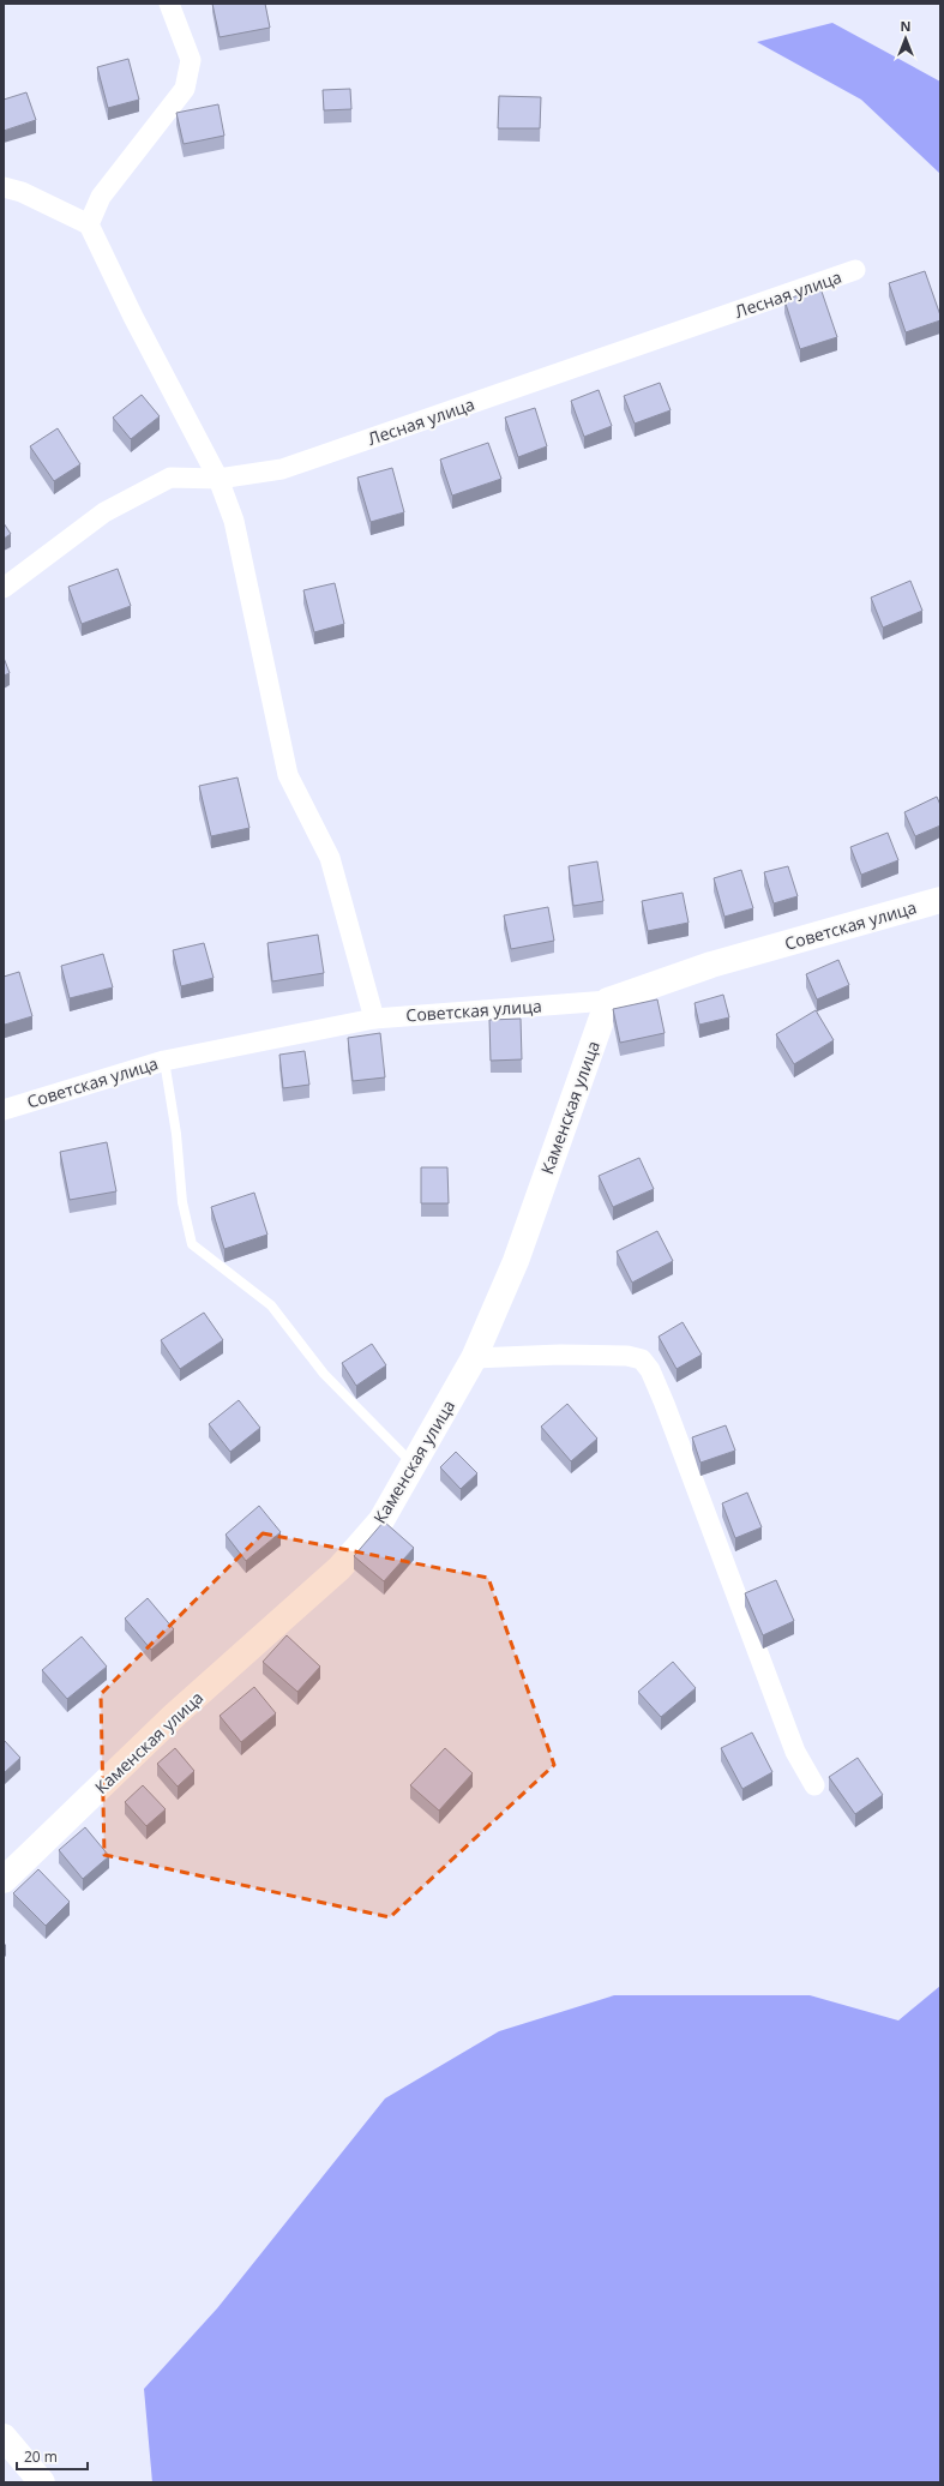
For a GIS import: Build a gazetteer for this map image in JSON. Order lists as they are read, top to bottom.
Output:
{
  "streets": {
    "street": ["Лесная улица", "Советская улица", "Каменская улица"]
  },
  "crossings": [
    ["Советская улица", "Каменская улица"]
  ],
  "scale_bar": "20 m",
  "north": "top"
}
